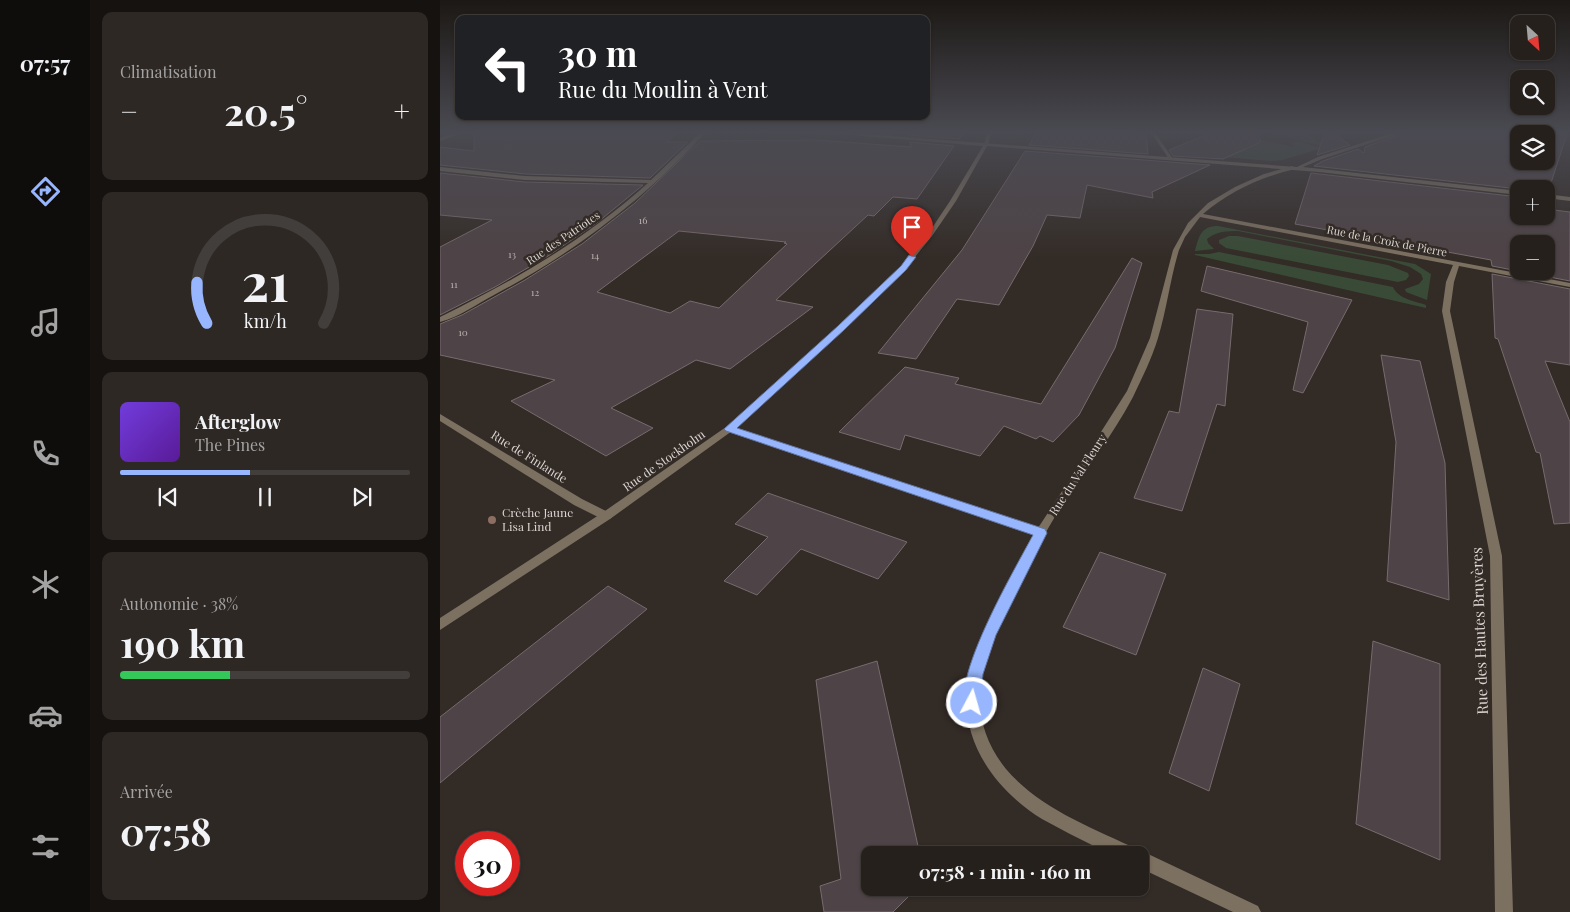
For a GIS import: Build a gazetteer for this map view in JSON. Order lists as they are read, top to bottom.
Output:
{
  "streets": {
    "street": [
      "Rue des Patriotes",
      "Rue de la Croix de Pierre",
      "Rue de Finlande",
      "Rue de Stockholm",
      "Rue du Val Fleury",
      "Rue des Hautes Bruyères"
    ]
  },
  "crossings": [
    ["Rue de la Croix de Pierre", "Rue du Val Fleury"],
    ["Rue de la Croix de Pierre", "Rue des Hautes Bruyères"],
    ["Rue de Finlande", "Rue de Stockholm"]
  ],
  "places": ["Crèche Jaune Lisa Lind"],
  "house_numbers": [
    "16",
    "13",
    "14",
    "11",
    "12",
    "10"
  ],
  "north": "bottom right",
  "page": {
    "tabs": "07:57",
    "tile": [
      "Climatisation",
      ["Autonomie · 38%", "190 km"],
      ["Arrivée", "07:58"]
    ],
    "map_buttons": ["+", "−"],
    "turn": ["30 m", "Rue du Moulin à Vent"],
    "heat": ["−", "20.5°", "+"],
    "song": ["Afterglow", "The Pines"],
    "limit": "30",
    "trip": "07:58 · 1 min · 160 m",
    "gauge": ["21", "km/h"]
  }
}
